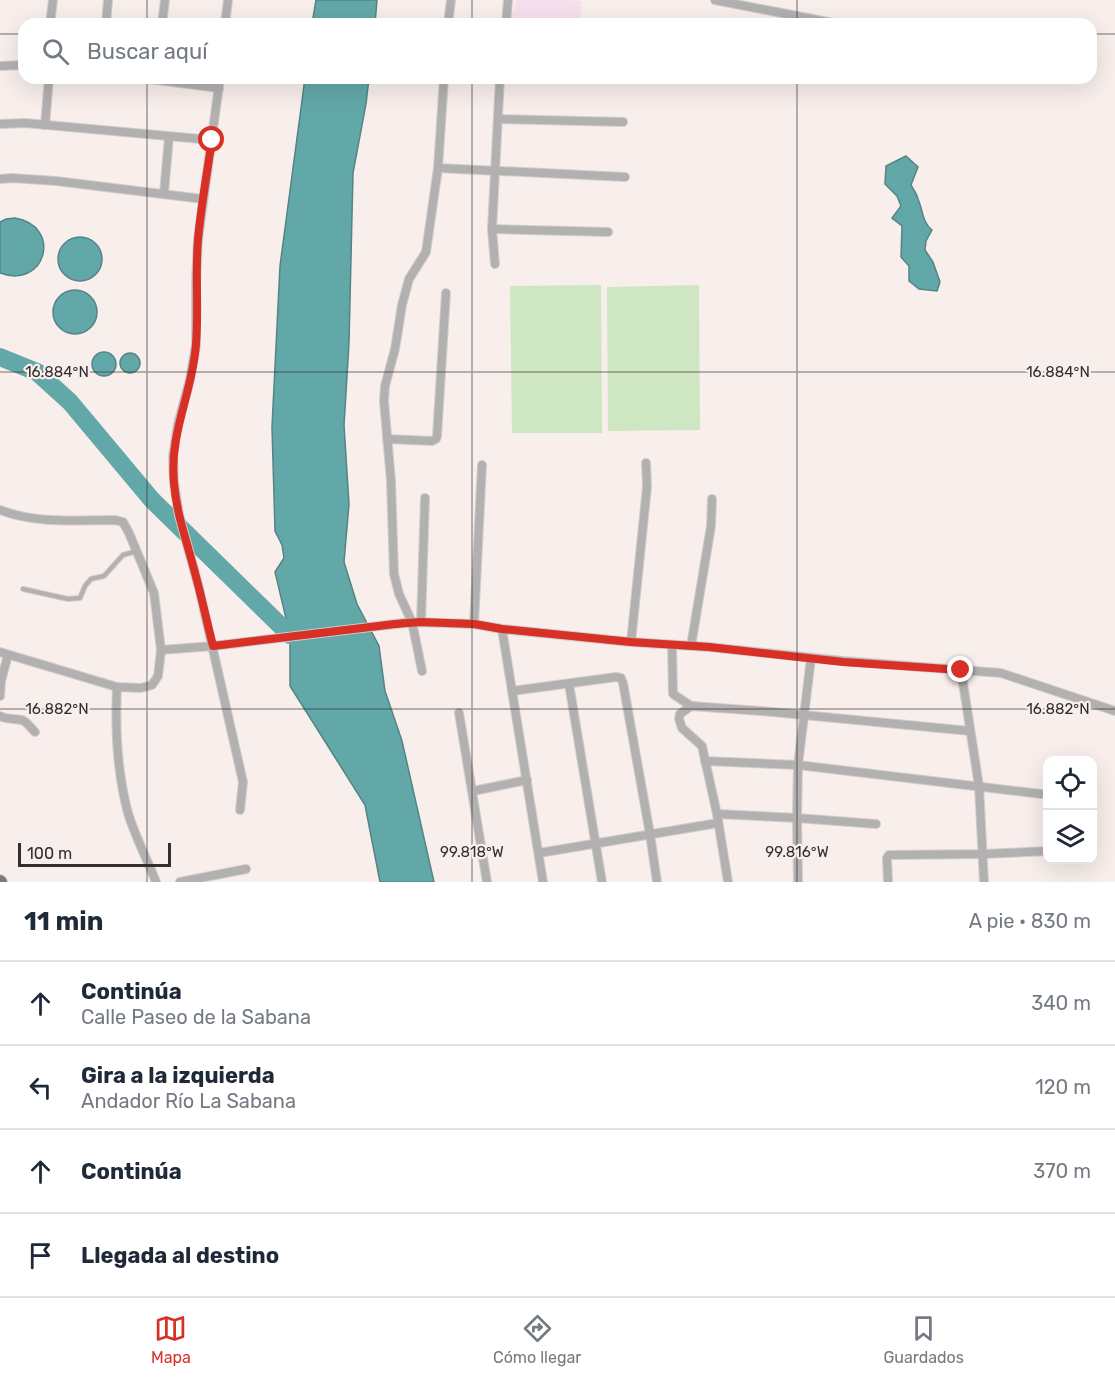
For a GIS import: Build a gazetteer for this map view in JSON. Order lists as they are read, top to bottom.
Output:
{
  "scale_bar": "100 m",
  "page": {
    "search": "Buscar aquí",
    "scale": "100 m",
    "heading": ["11 min", "A pie · 830 m"],
    "list": [
      ["Continúa", "Calle Paseo de la Sabana", "340 m"],
      ["Gira a la izquierda", "Andador Río La Sabana", "120 m"],
      ["Continúa", "370 m"],
      "Llegada al destino"
    ],
    "nav": ["Mapa", "Cómo llegar", "Guardados"]
  },
  "coordinates": [
    "16.884°N",
    "16.882°N",
    "99.818°W",
    "99.816°W"
  ]
}
